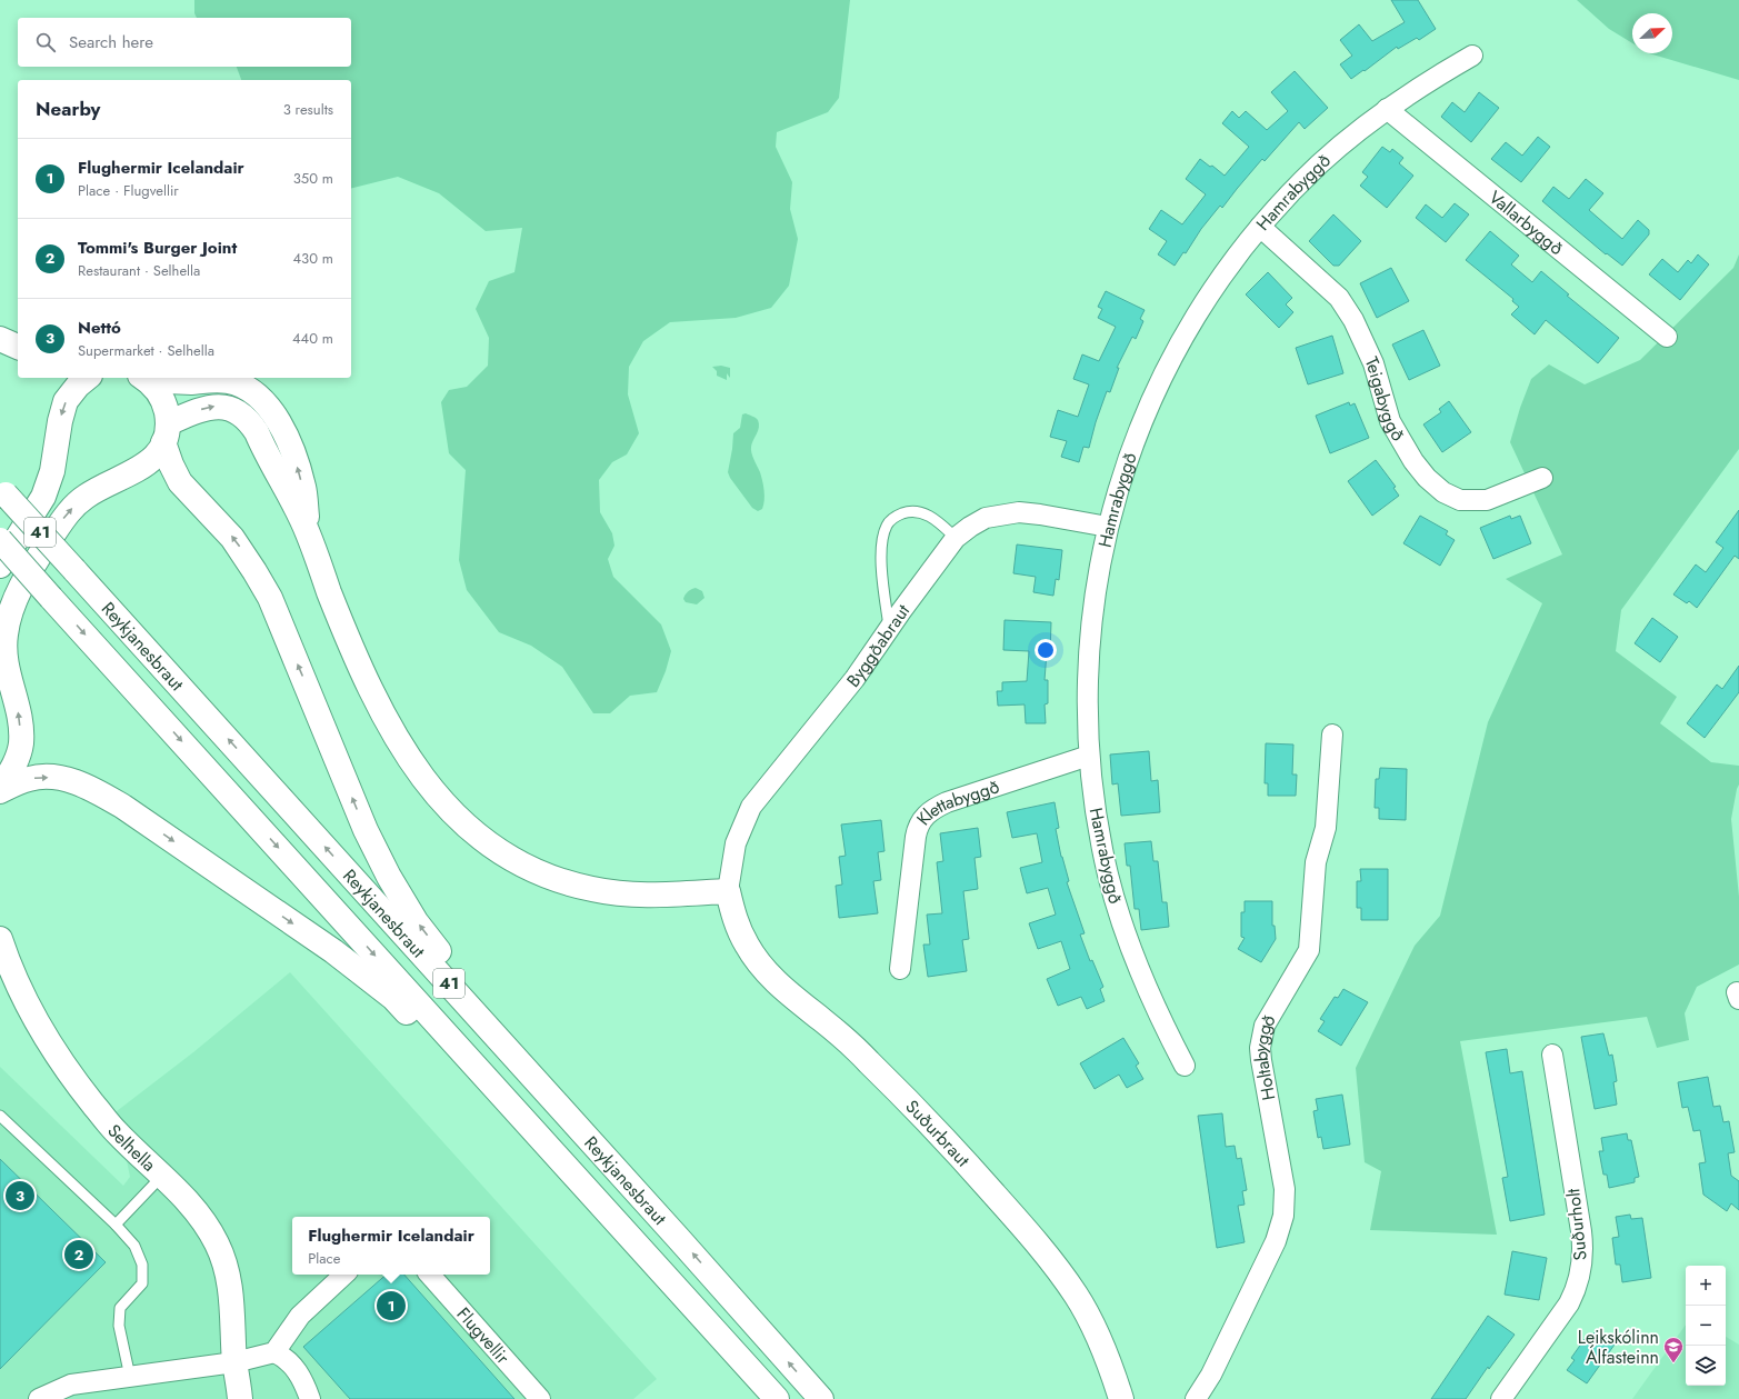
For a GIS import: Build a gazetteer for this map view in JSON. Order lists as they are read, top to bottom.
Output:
{
  "streets": {
    "main road": [
      "41",
      "Reykjanesbraut",
      "Suðurbraut",
      "Selhella"
    ],
    "street": [
      "Hamrabyggð",
      "Vallarbyggð",
      "Teigabyggð",
      "Byggðabraut",
      "Klettabyggð",
      "Holtabyggð",
      "Suðurholt",
      "Flugvellir"
    ]
  },
  "crossings": [
    ["Hamrabyggð", "Vallarbyggð"],
    ["Hamrabyggð", "Teigabyggð"],
    ["Hamrabyggð", "Byggðabraut"],
    ["Hamrabyggð", "Klettabyggð"],
    ["Byggðabraut", "Suðurbraut"]
  ],
  "places": {
    "school or university": ["Leikskólinn Álfasteinn"]
  },
  "north": "top right",
  "page": {
    "search": "Search here",
    "heading": ["Nearby", "3 results"],
    "list": [
      {
        "mark": "1",
        "name": "Flughermir Icelandair",
        "note": "Place · Flugvellir",
        "value": "350 m"
      },
      {
        "mark": "2",
        "name": "Tommi's Burger Joint",
        "note": "Restaurant · Selhella",
        "value": "430 m"
      },
      {
        "mark": "3",
        "name": "Nettó",
        "note": "Supermarket · Selhella",
        "value": "440 m"
      }
    ],
    "pins": ["3", "2", "1"],
    "popup": ["Flughermir Icelandair", "Place"],
    "map_buttons": ["+", "−"]
  }
}
